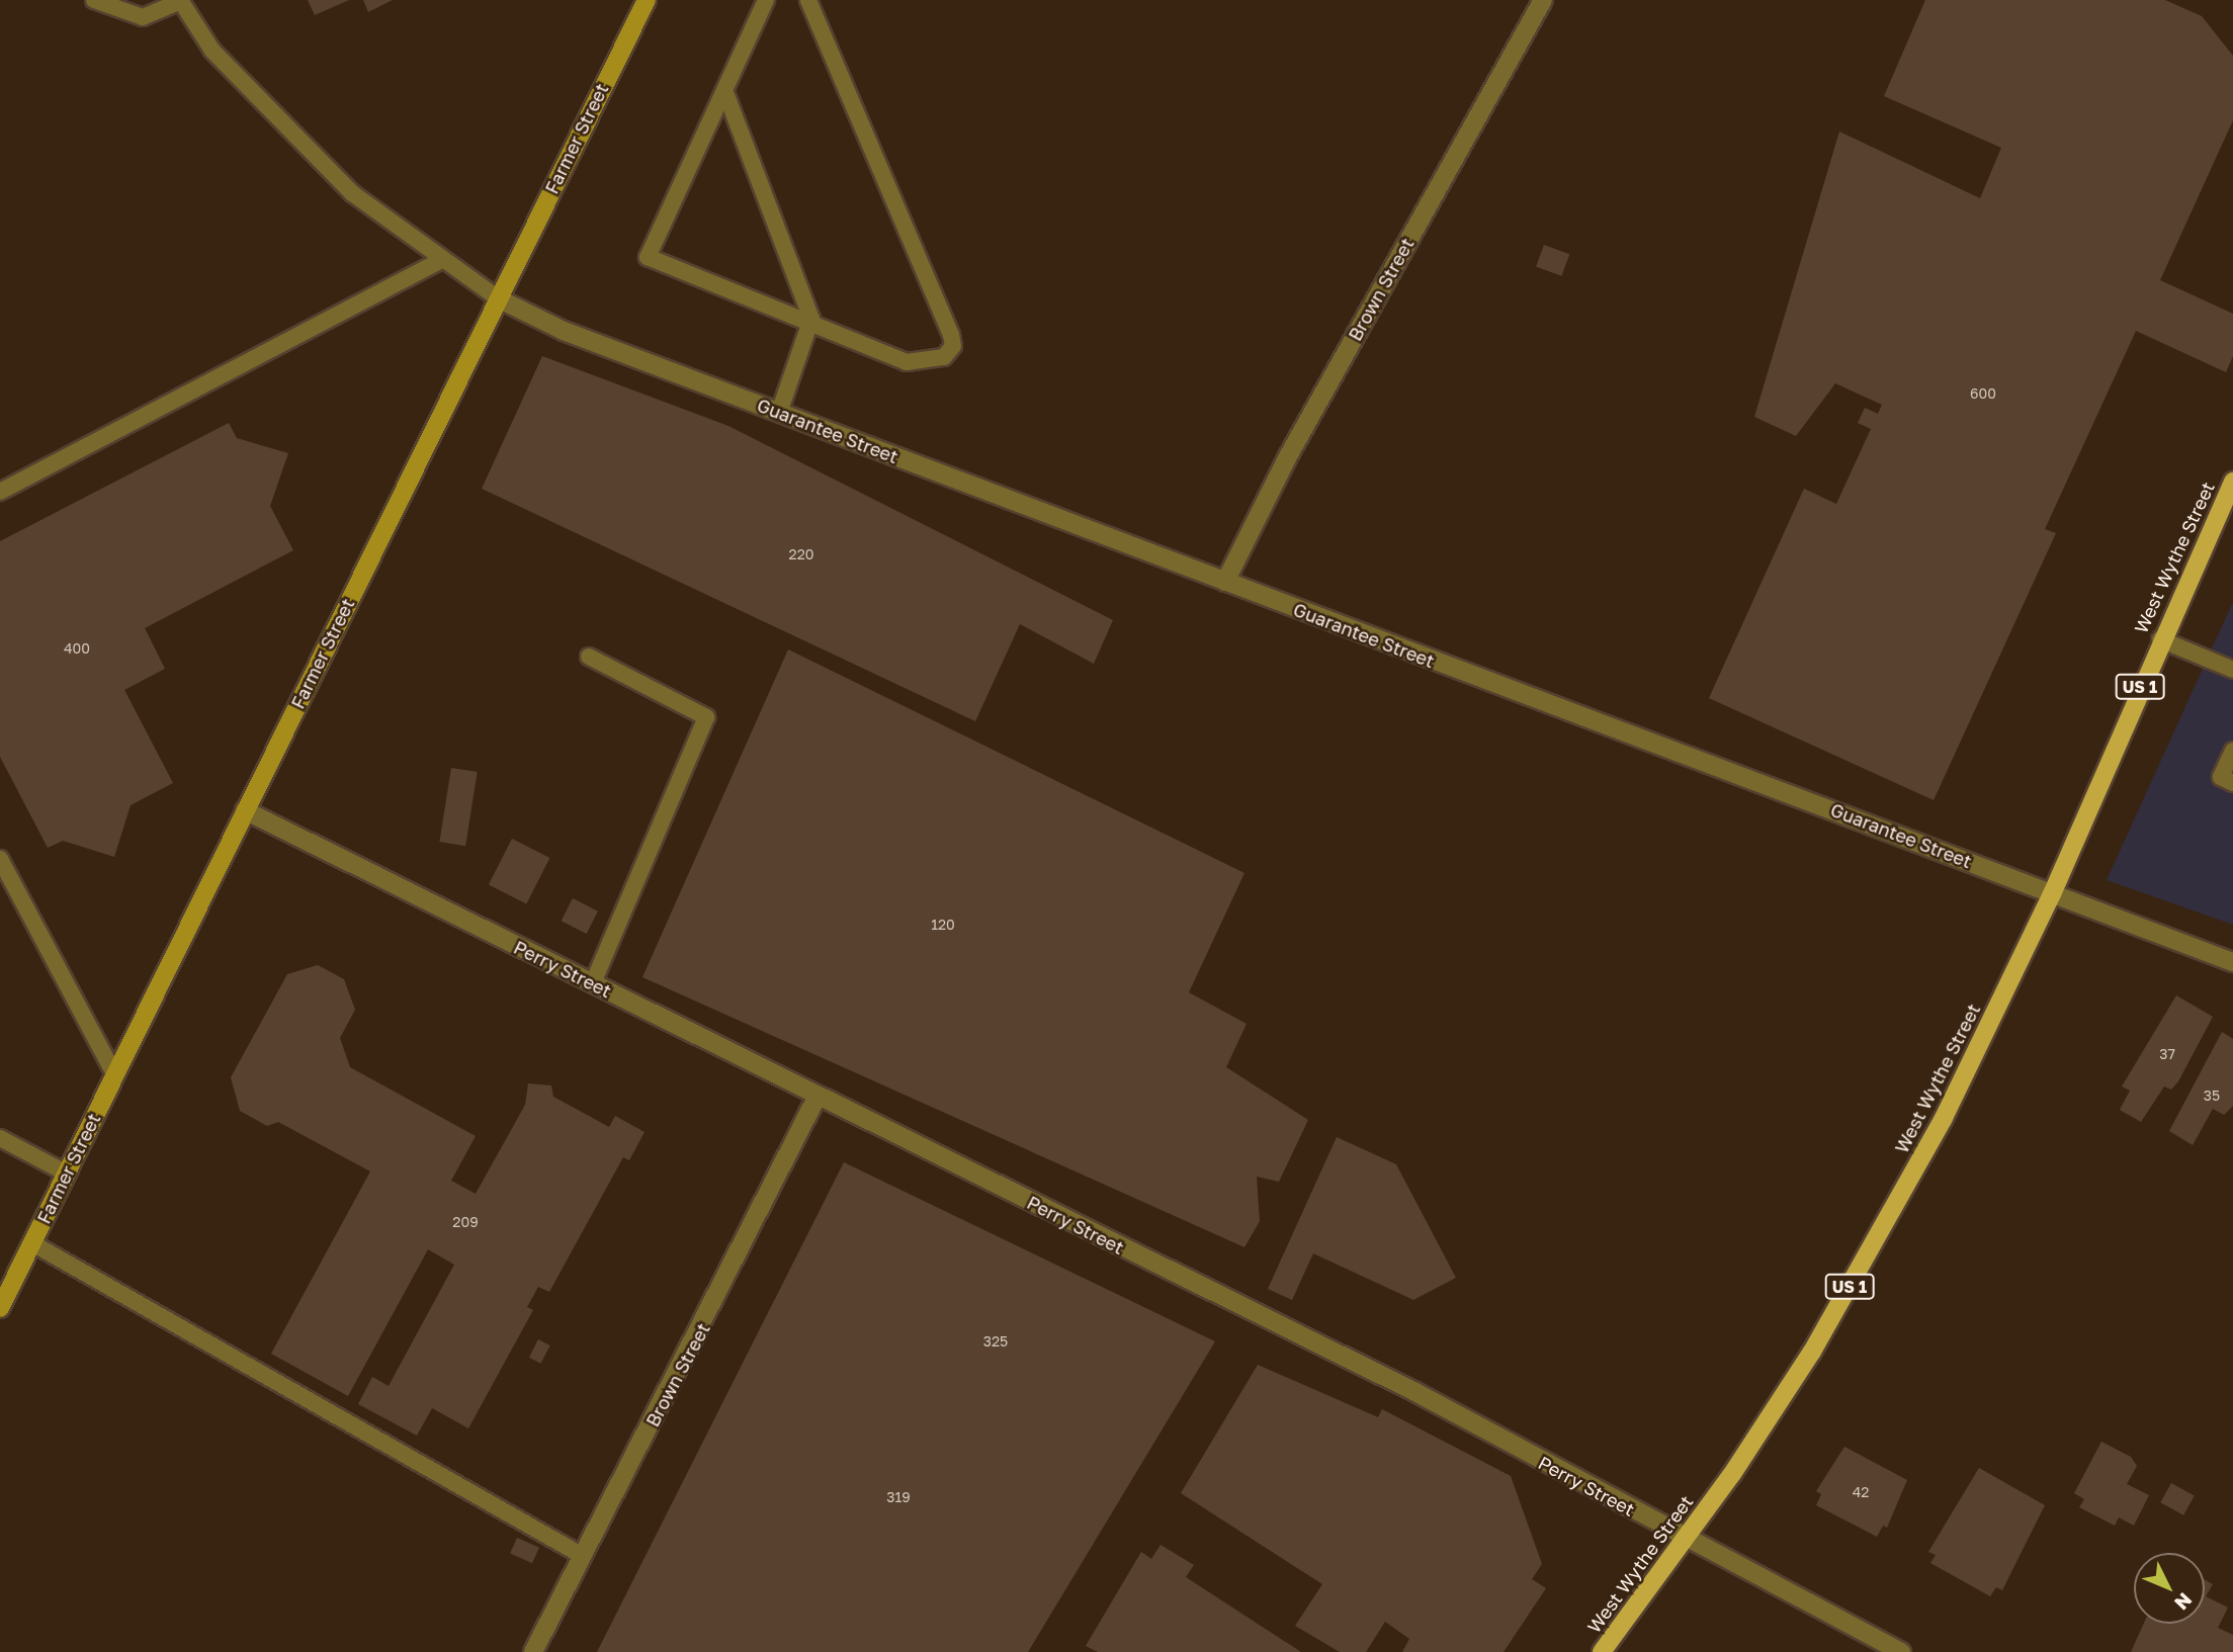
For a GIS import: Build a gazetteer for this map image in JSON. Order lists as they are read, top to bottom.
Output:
{
  "streets": {
    "main road": ["West Wythe Street", "US 1"],
    "street": [
      "Farmer Street",
      "Brown Street",
      "Guarantee Street",
      "Perry Street"
    ]
  },
  "crossings": [
    ["Farmer Street", "Guarantee Street"],
    ["Farmer Street", "Perry Street"],
    ["Brown Street", "Guarantee Street"],
    ["Brown Street", "Perry Street"],
    ["Guarantee Street", "West Wythe Street"],
    ["West Wythe Street", "Perry Street"]
  ],
  "house_numbers": [
    "600",
    "220",
    "400",
    "120",
    "37",
    "35",
    "209",
    "325",
    "42",
    "319"
  ],
  "north": "bottom right"
}
